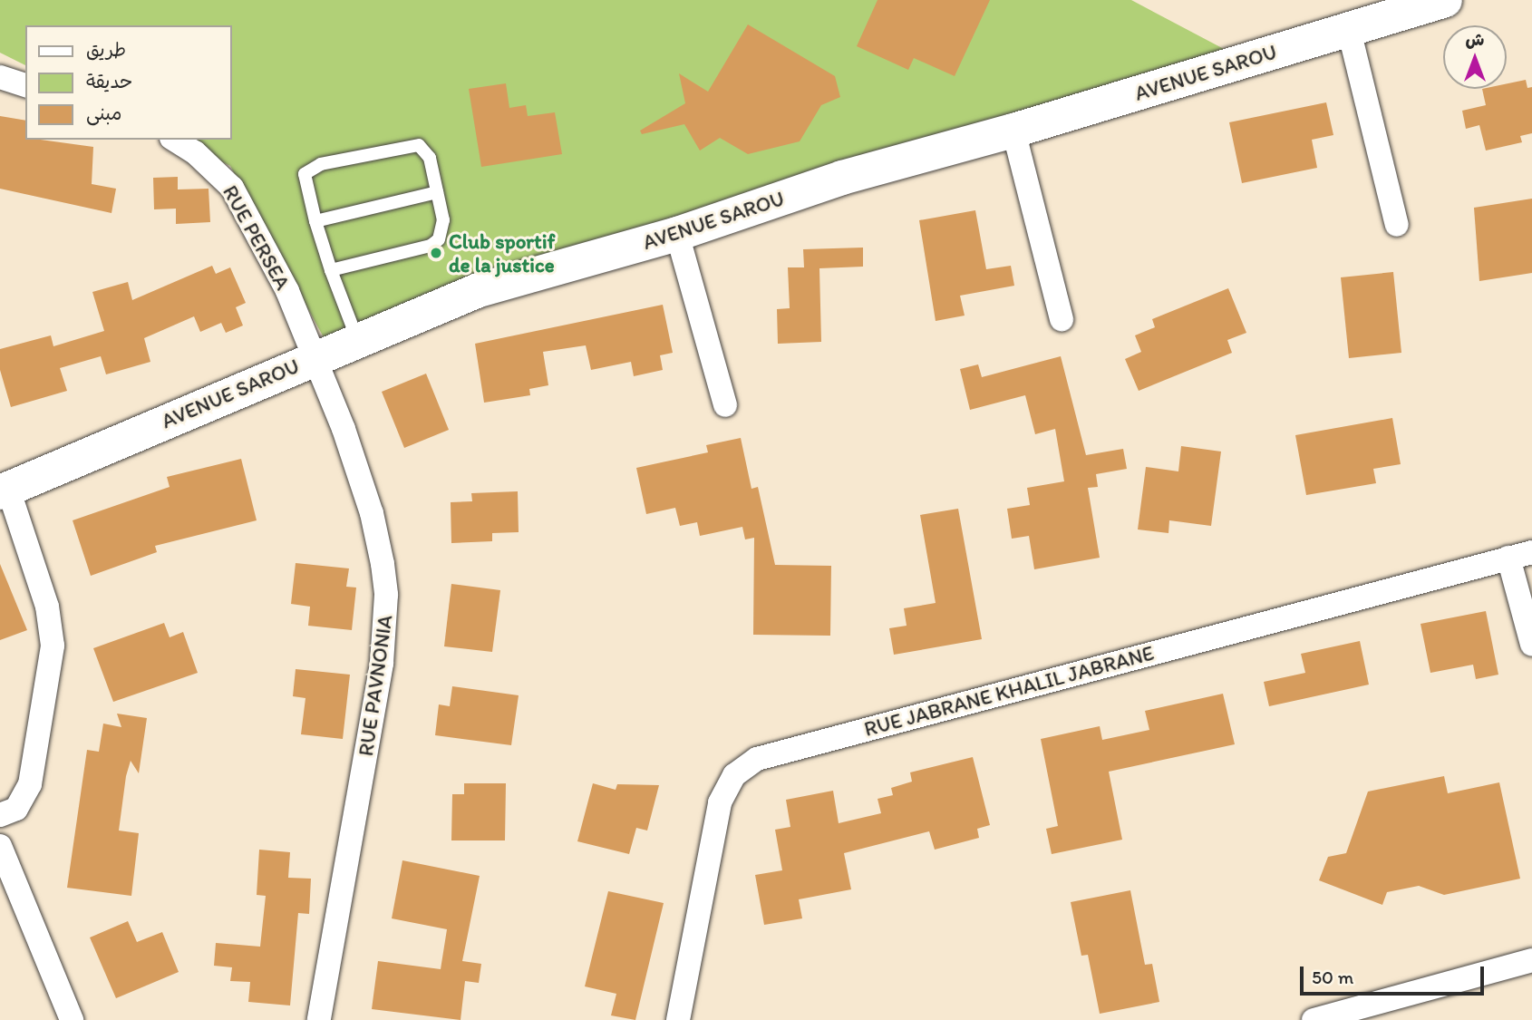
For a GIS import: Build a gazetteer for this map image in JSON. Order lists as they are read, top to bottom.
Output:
{
  "streets": {
    "street": [
      "AVENUE SAROU",
      "RUE PERSEA",
      "RUE PAVNONIA",
      "RUE JABRANE KHALIL JABRANE"
    ]
  },
  "crossings": [
    ["AVENUE SAROU", "RUE PERSEA"],
    ["AVENUE SAROU", "RUE PAVNONIA"],
    ["RUE PERSEA", "RUE PAVNONIA"]
  ],
  "places": ["Club sportif de la justice"],
  "legend": ["طريق", "حديقة", "مبنى"],
  "scale_bar": "50 m",
  "north": "top"
}
